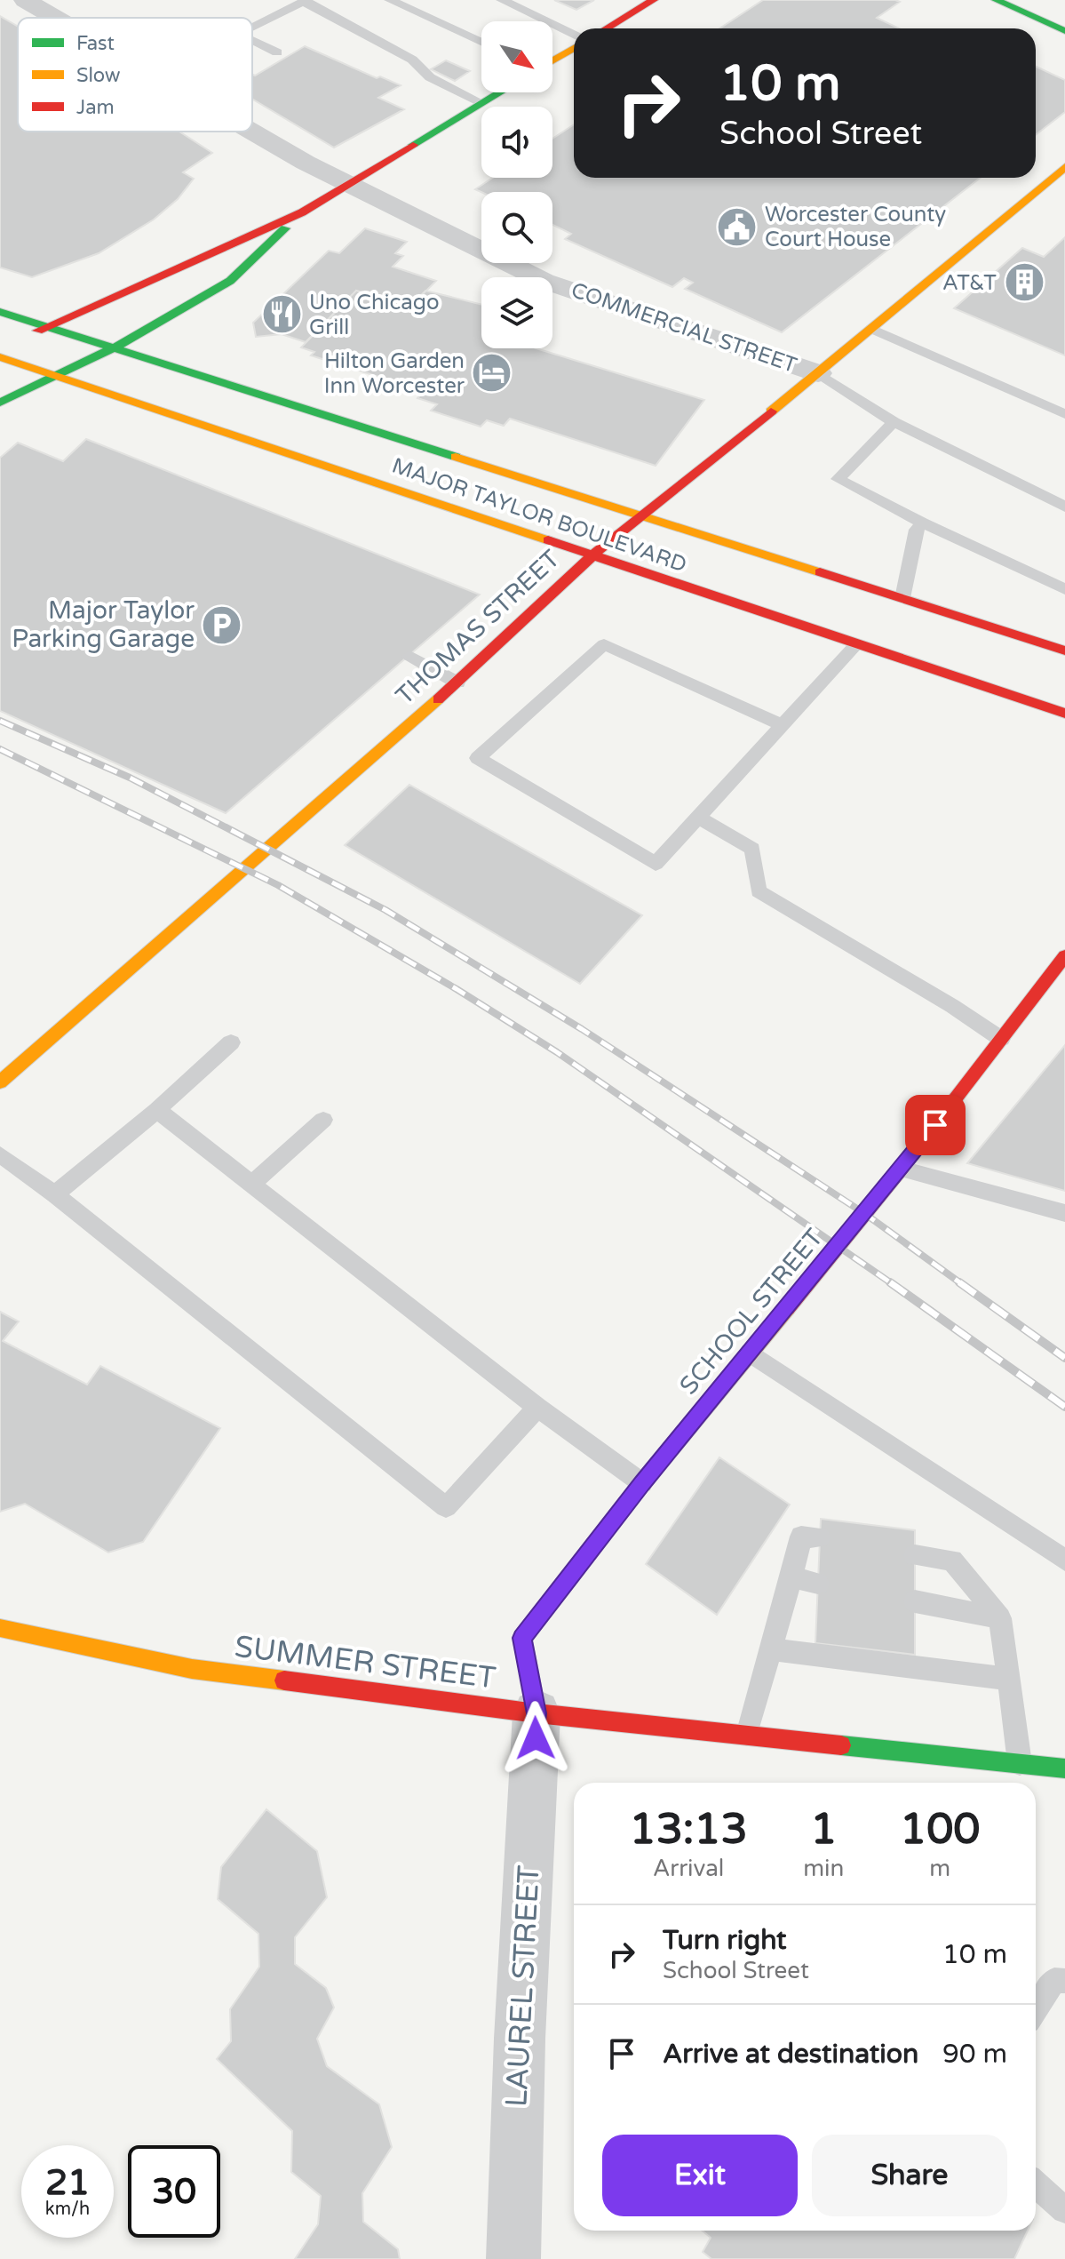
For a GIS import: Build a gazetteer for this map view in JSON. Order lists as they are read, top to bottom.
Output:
{
  "streets": {
    "main road": [
      "MAJOR TAYLOR BOULEVARD",
      "THOMAS STREET",
      "SCHOOL STREET",
      "SUMMER STREET"
    ],
    "street": ["COMMERCIAL STREET", "LAUREL STREET"]
  },
  "crossings": [
    ["COMMERCIAL STREET", "THOMAS STREET"],
    ["MAJOR TAYLOR BOULEVARD", "THOMAS STREET"],
    ["SCHOOL STREET", "SUMMER STREET"],
    ["SCHOOL STREET", "LAUREL STREET"],
    ["SUMMER STREET", "LAUREL STREET"]
  ],
  "places": {
    "public building": ["Worcester County Court House"],
    "building": ["AT&T"],
    "restaurant": ["Uno Chicago Grill"],
    "hotel": ["Hilton Garden Inn Worcester"],
    "parking": ["Major Taylor Parking Garage"]
  },
  "legend": ["Fast", "Slow", "Jam"],
  "north": "bottom right",
  "page": {
    "turn": ["10 m", "School Street"],
    "eta": [
      "13:13",
      "Arrival",
      "1",
      "min",
      "100",
      "m"
    ],
    "list": [
      {
        "name": "Turn right",
        "note": "School Street",
        "value": "10 m"
      },
      {
        "name": "Arrive at destination",
        "value": "90 m"
      }
    ],
    "buttons": ["Exit", "Share"],
    "speed": "21 km/h",
    "limit": "30"
  }
}
